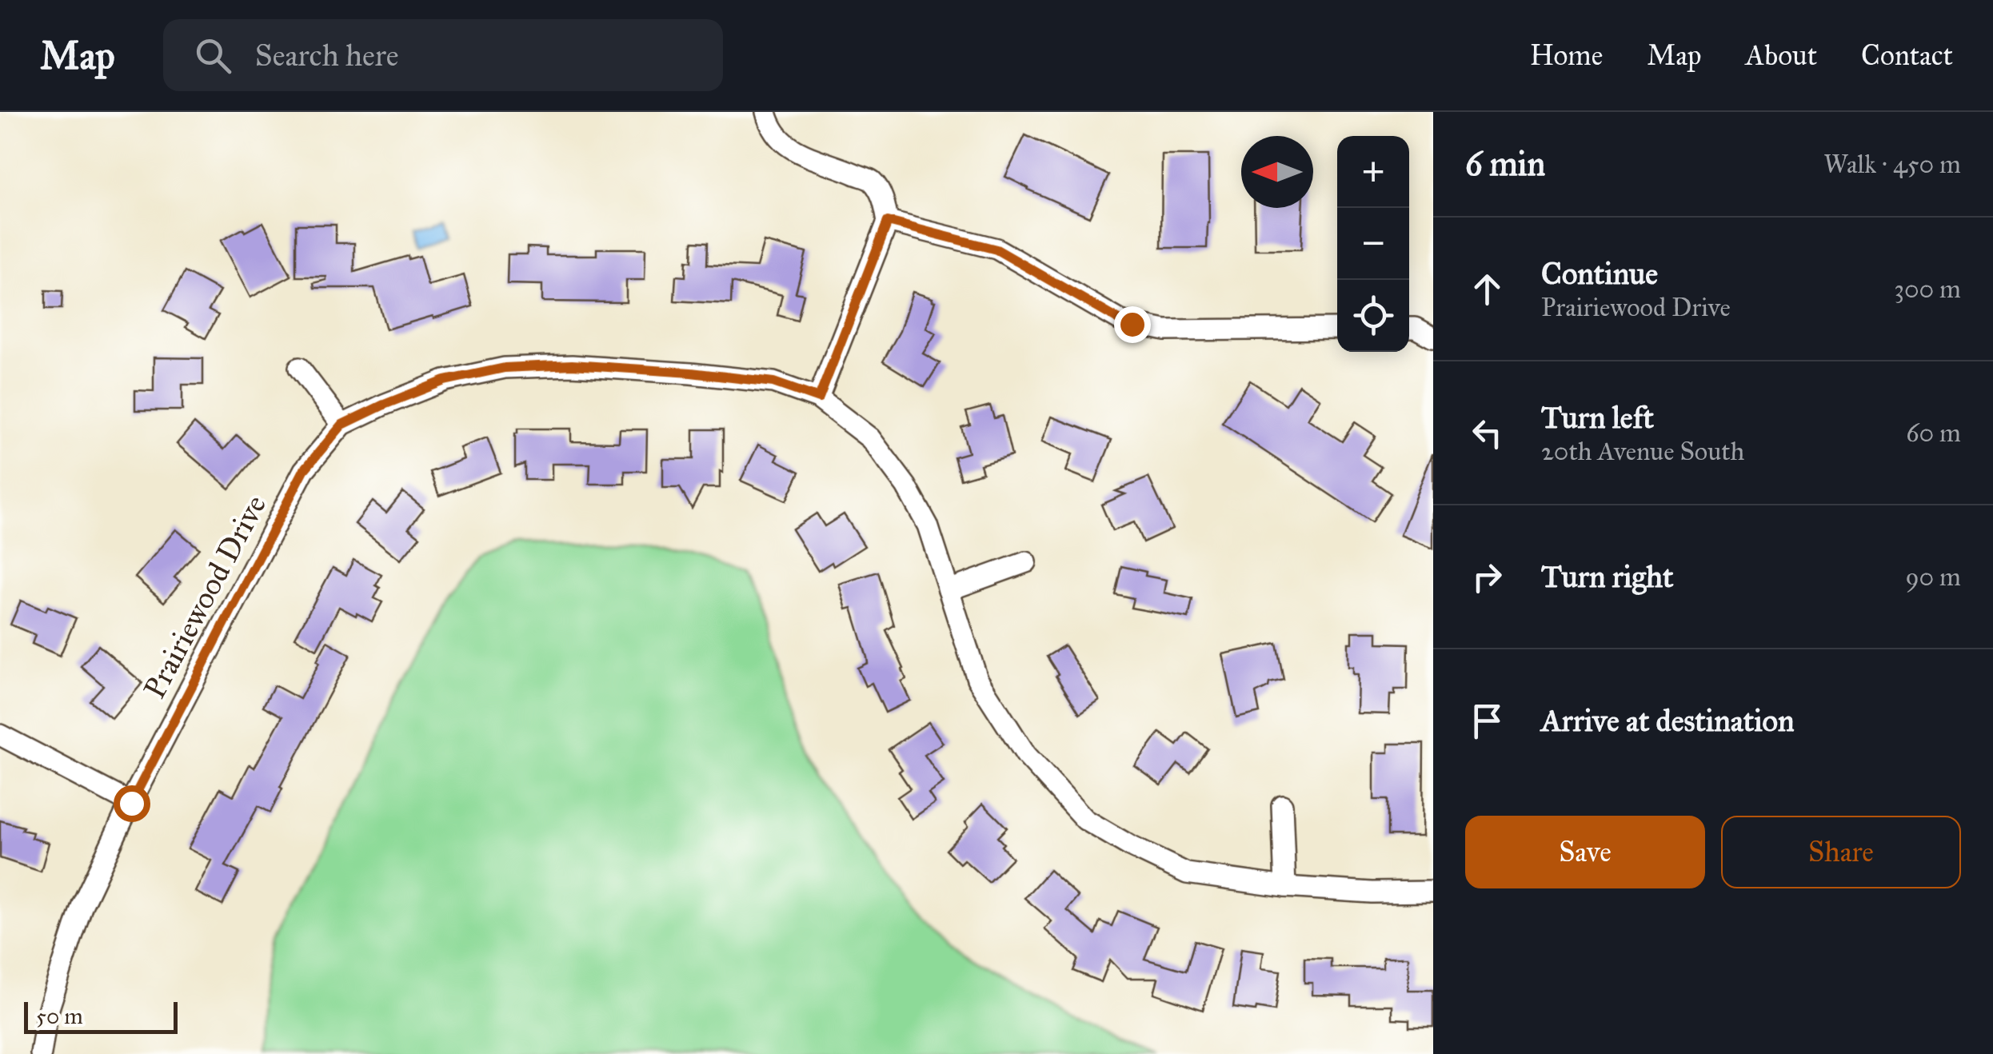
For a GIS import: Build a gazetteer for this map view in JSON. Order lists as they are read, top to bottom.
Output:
{
  "streets": {
    "street": ["Prairiewood Drive"]
  },
  "scale_bar": "50 m",
  "north": "left",
  "page": {
    "header": "Map",
    "search": "Search here",
    "nav": [
      "Home",
      "Map",
      "About",
      "Contact"
    ],
    "heading": ["6 min", "Walk · 450 m"],
    "map_buttons": ["+", "−"],
    "list": [
      ["Continue", "Prairiewood Drive", "300 m"],
      ["Turn left", "20th Avenue South", "60 m"],
      ["Turn right", "90 m"],
      "Arrive at destination"
    ],
    "buttons": ["Save", "Share"],
    "scale": "50 m"
  }
}
